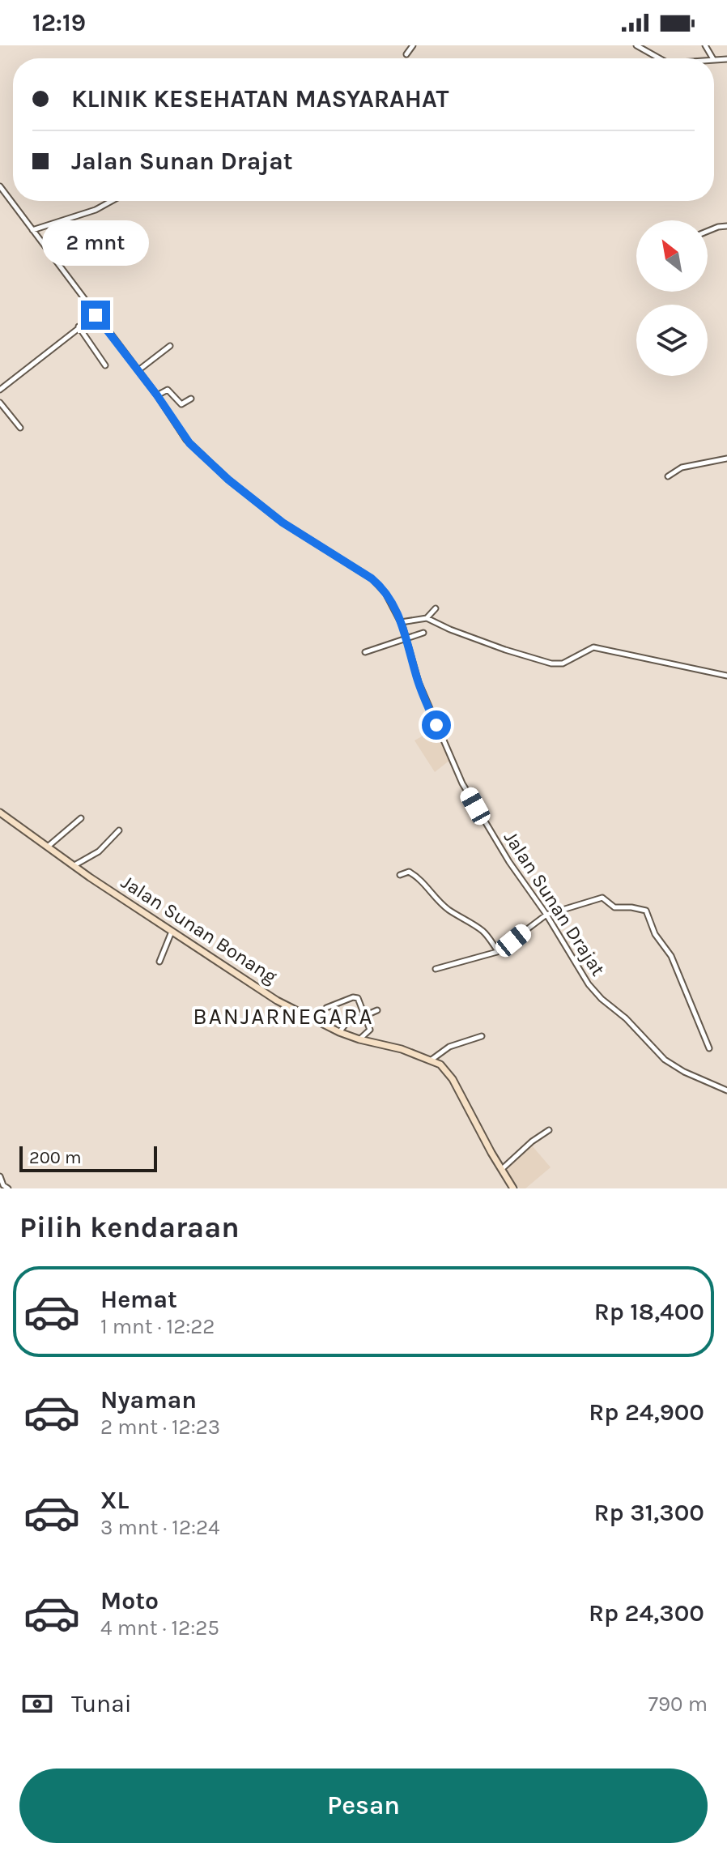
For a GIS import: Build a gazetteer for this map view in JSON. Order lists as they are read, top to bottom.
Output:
{
  "streets": {
    "street": ["Jalan Sunan Drajat", "Jalan Sunan Bonang"]
  },
  "districts": ["BANJARNEGARA"],
  "scale_bar": "200 m",
  "north": "top left",
  "page": {
    "status": "12:19",
    "banner": ["KLINIK KESEHATAN MASYARAHAT", "Jalan Sunan Drajat"],
    "bubble": "2 mnt",
    "scale": "200 m",
    "heading": "Pilih kendaraan",
    "list": [
      {
        "name": "Hemat",
        "note": "1 mnt · 12:22",
        "value": "Rp 18,400"
      },
      {
        "name": "Nyaman",
        "note": "2 mnt · 12:23",
        "value": "Rp 24,900"
      },
      {
        "name": "XL",
        "note": "3 mnt · 12:24",
        "value": "Rp 31,300"
      },
      {
        "name": "Moto",
        "note": "4 mnt · 12:25",
        "value": "Rp 24,300"
      }
    ],
    "pay": ["Tunai", "790 m"],
    "buttons": "Pesan"
  }
}
